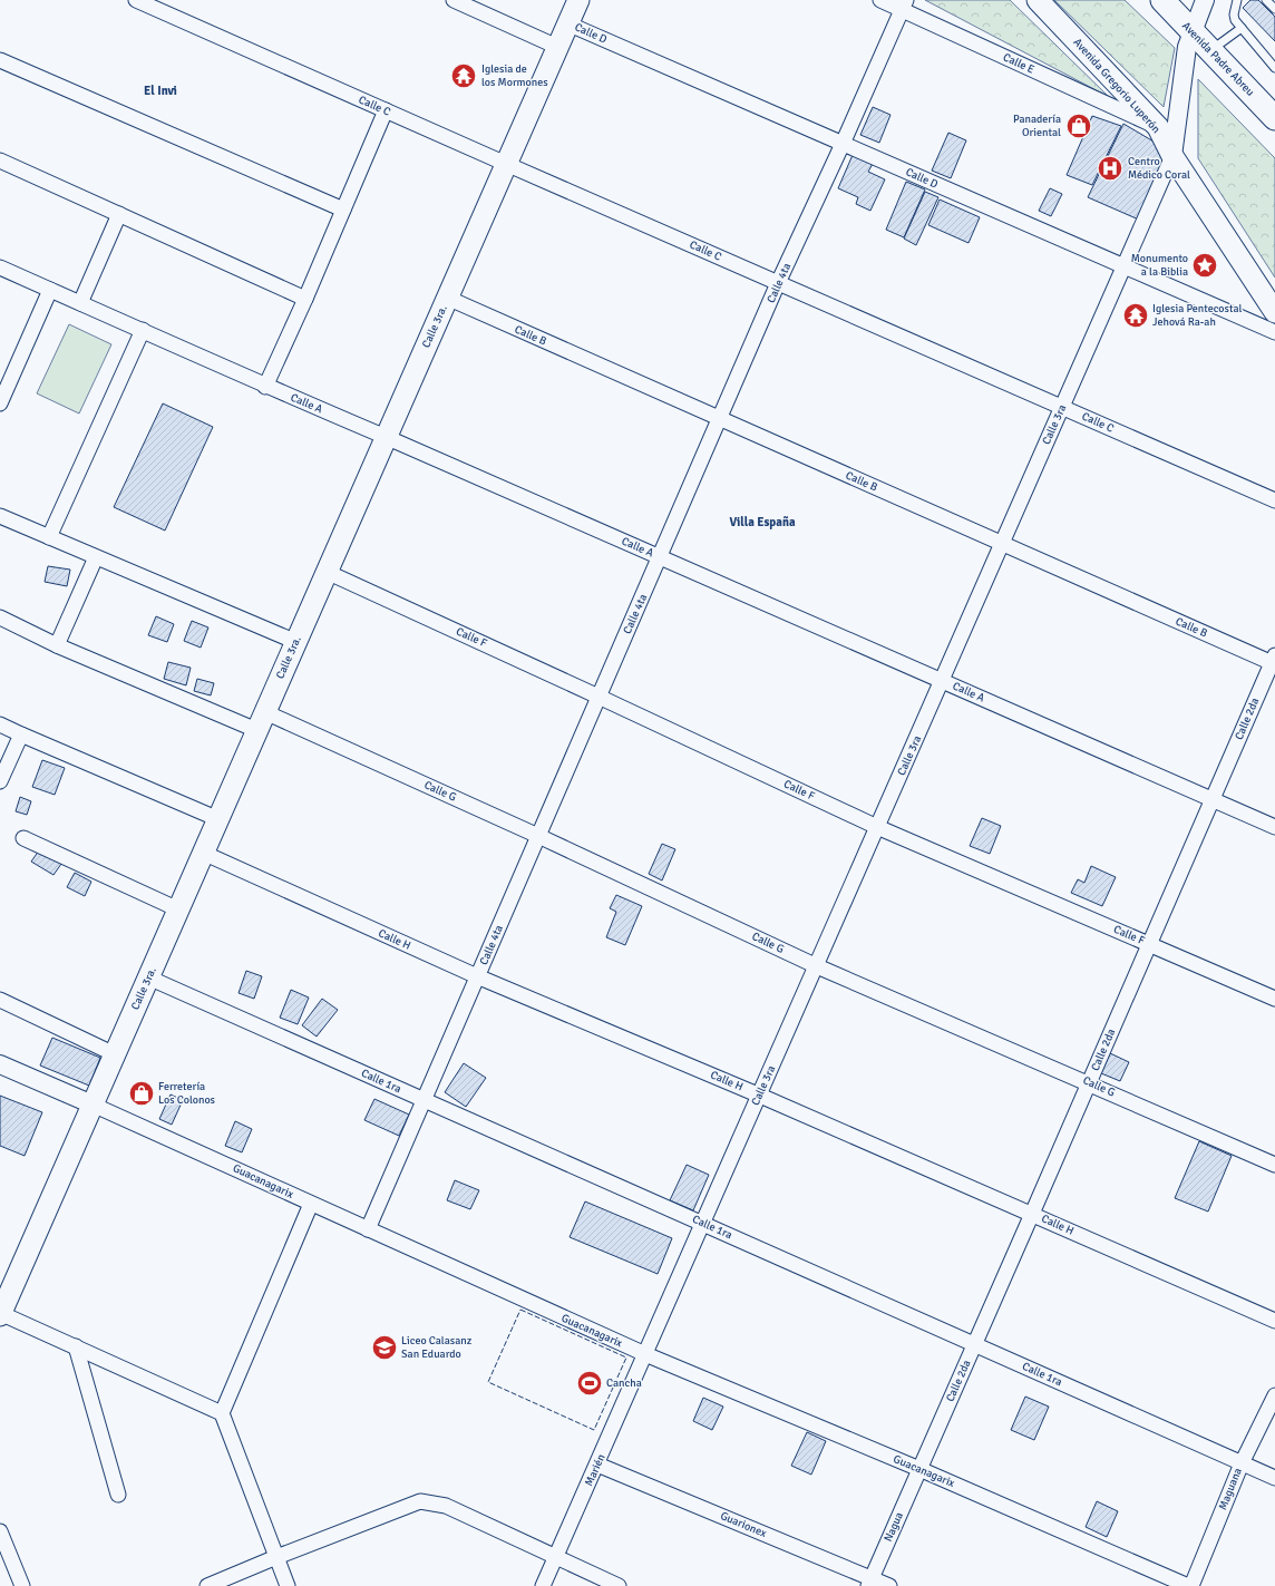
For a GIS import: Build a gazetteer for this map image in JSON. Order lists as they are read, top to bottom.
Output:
{
  "streets": {
    "main road": ["Avenida Padre Abreu", "Avenida Gregorio Luperón", "Calle 3ra."],
    "street": [
      "Calle D",
      "Calle E",
      "Calle C",
      "Calle 4ta",
      "Calle B",
      "Calle A",
      "Calle 3ra",
      "Calle F",
      "Calle 2da",
      "Calle G",
      "Calle H",
      "Calle 1ra",
      "Guacanagarix",
      "Marién",
      "Maguana",
      "Guarionex",
      "Nagua"
    ]
  },
  "crossings": [
    ["Calle D", "Calle 4ta"],
    ["Calle D", "Calle 3ra."],
    ["Calle D", "Calle 3ra"],
    ["Calle E", "Avenida Gregorio Luperón"],
    ["Calle E", "Calle 4ta"],
    ["Avenida Gregorio Luperón", "Calle 3ra"],
    ["Calle C", "Calle 4ta"],
    ["Calle C", "Calle 3ra."],
    ["Calle C", "Calle 3ra"],
    ["Calle 4ta", "Calle B"],
    ["Calle 4ta", "Calle A"],
    ["Calle 4ta", "Calle F"],
    ["Calle 4ta", "Calle G"],
    ["Calle 4ta", "Calle H"],
    ["Calle 4ta", "Calle 1ra"],
    ["Calle 4ta", "Guacanagarix"],
    ["Calle 3ra.", "Calle B"],
    ["Calle 3ra.", "Calle A"],
    ["Calle 3ra.", "Calle F"],
    ["Calle 3ra.", "Calle G"],
    ["Calle 3ra.", "Calle H"],
    ["Calle 3ra.", "Calle 1ra"],
    ["Calle 3ra.", "Guacanagarix"],
    ["Calle B", "Calle 3ra"],
    ["Calle B", "Calle 2da"],
    ["Calle A", "Calle 3ra"],
    ["Calle A", "Calle 2da"],
    ["Calle 3ra", "Calle F"],
    ["Calle 3ra", "Calle G"],
    ["Calle 3ra", "Calle H"],
    ["Calle 3ra", "Calle 1ra"],
    ["Calle 3ra", "Guacanagarix"],
    ["Calle 3ra", "Marién"],
    ["Calle F", "Calle 2da"],
    ["Calle 2da", "Calle G"],
    ["Calle 2da", "Calle H"],
    ["Calle 2da", "Calle 1ra"],
    ["Calle 2da", "Guacanagarix"],
    ["Calle 2da", "Nagua"],
    ["Calle 1ra", "Maguana"],
    ["Guacanagarix", "Marién"],
    ["Guacanagarix", "Nagua"],
    ["Marién", "Guarionex"],
    ["Guarionex", "Nagua"]
  ],
  "districts": ["El Invi", "Villa España"],
  "places": {
    "temple": ["Iglesia de los Mormones", "Iglesia Pentecostal Jehová Ra-ah"],
    "shop": ["Panadería Oriental", "Ferretería Los Colonos"],
    "hospital": ["Centro Médico Coral"],
    "place": ["Monumento a la Biblia"],
    "school or university": ["Liceo Calasanz San Eduardo"],
    "sports": ["Cancha"]
  }
}
